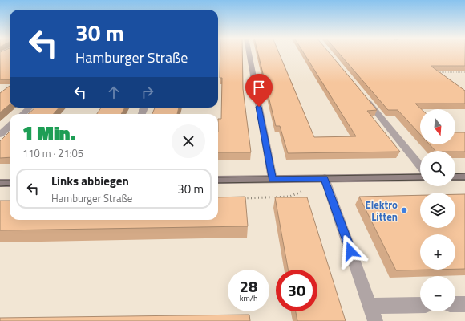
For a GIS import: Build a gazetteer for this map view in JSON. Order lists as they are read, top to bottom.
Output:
{
  "places": ["Elektro Litten"],
  "north": "bottom",
  "page": {
    "turn": ["30 m", "Hamburger Straße"],
    "map_buttons": ["+", "−"],
    "heading": ["1 Min.", "110 m · 21:05"],
    "list": [
      {
        "name": "Links abbiegen",
        "note": "Hamburger Straße",
        "value": "30 m"
      }
    ],
    "speed": "28 km/h",
    "limit": "30"
  }
}
